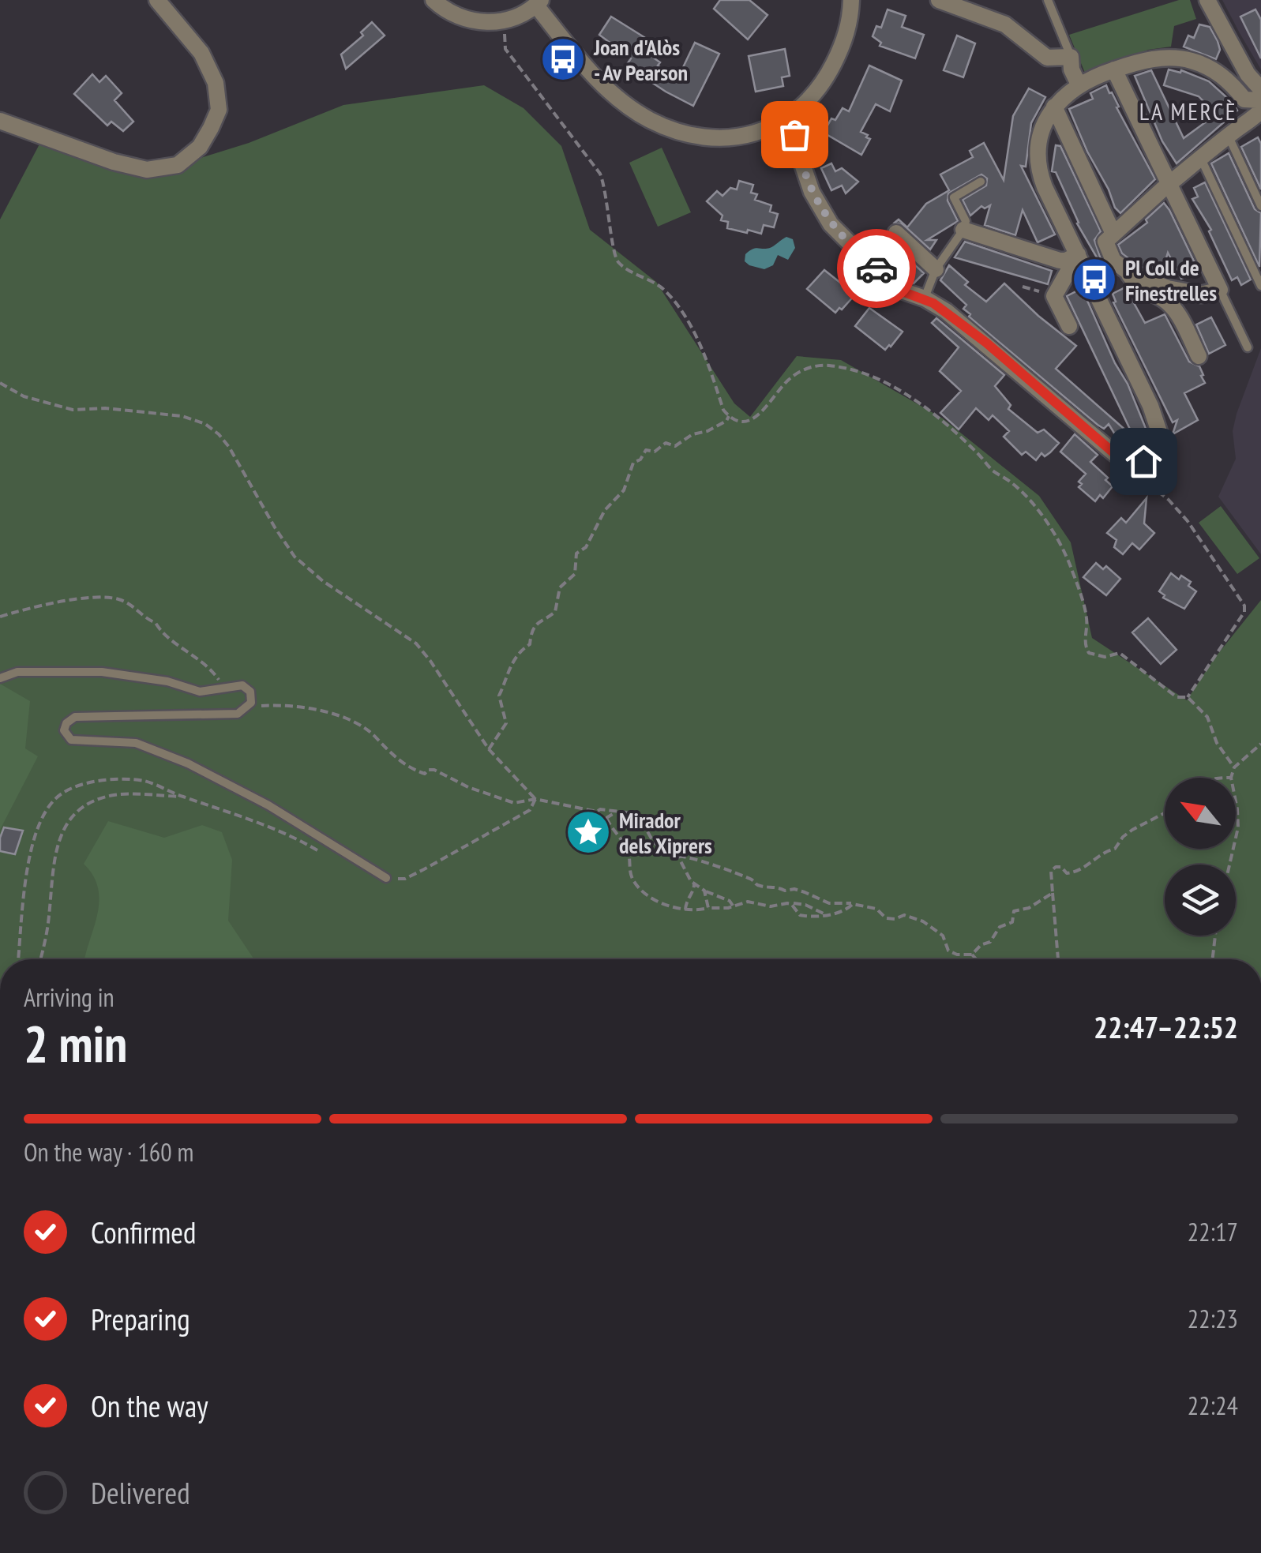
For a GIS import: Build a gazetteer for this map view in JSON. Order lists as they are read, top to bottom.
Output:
{
  "districts": ["LA MERCÈ"],
  "places": {
    "bus stop": ["Joan d'Alòs - Av Pearson", "Pl Coll de Finestrelles"],
    "place": ["Mirador dels Xiprers"]
  },
  "north": "top left",
  "page": {
    "heading": ["2 min", "Arriving in", "22:47–22:52"],
    "bar": "On the way · 160 m",
    "list": [
      ["Confirmed", "22:17"],
      ["Preparing", "22:23"],
      ["On the way", "22:24"],
      "Delivered"
    ]
  }
}
